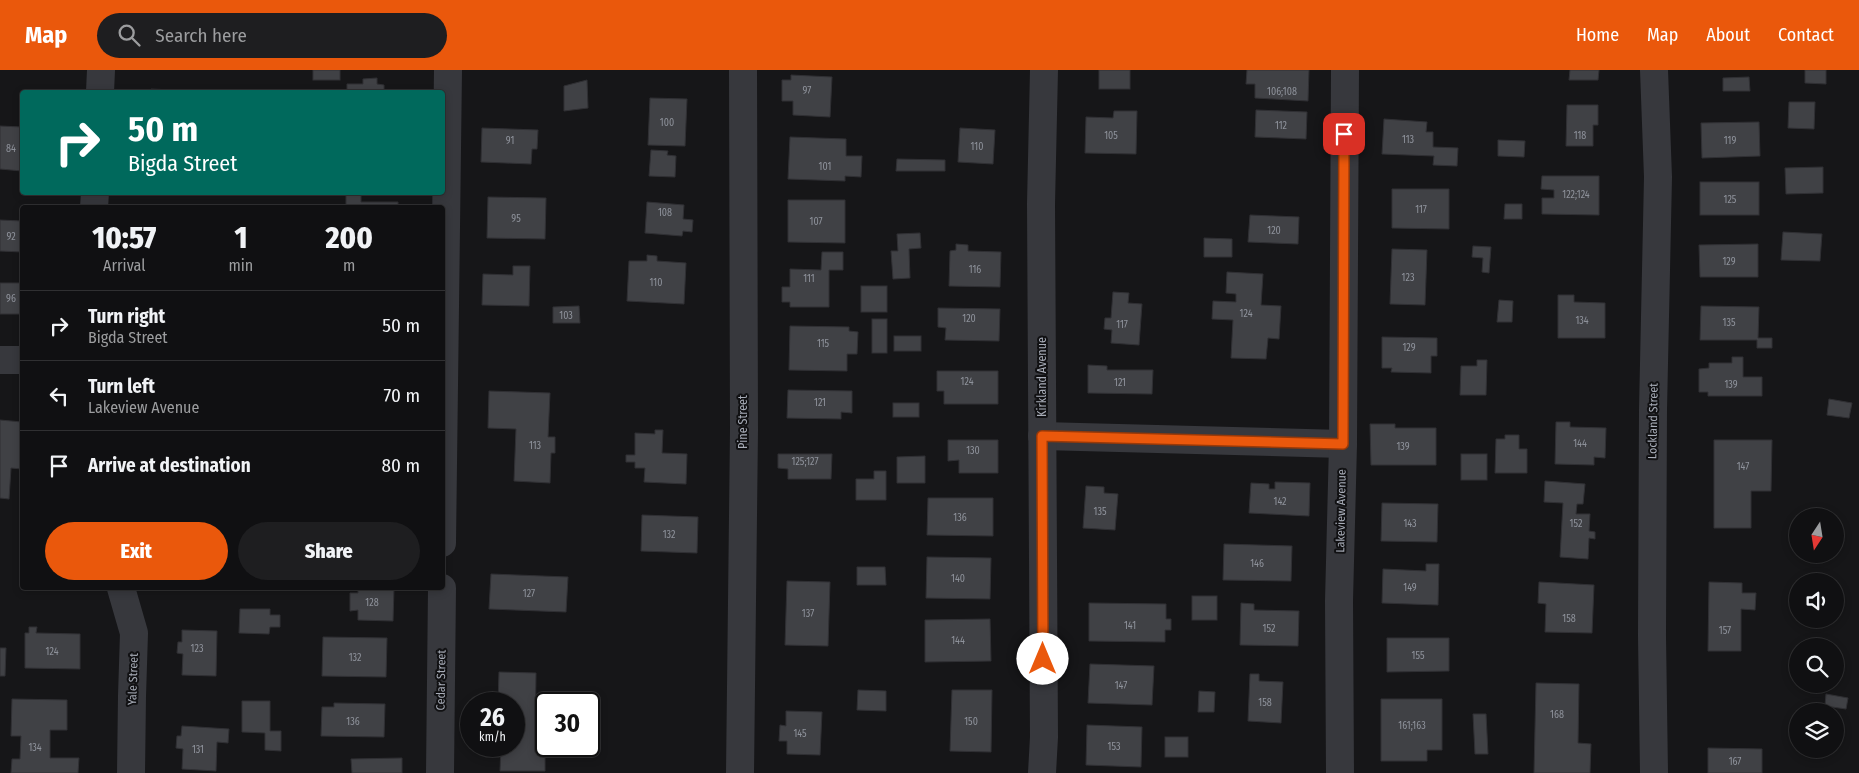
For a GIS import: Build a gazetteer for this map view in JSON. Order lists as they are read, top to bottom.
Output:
{
  "streets": {
    "street": [
      "Kirkland Avenue",
      "Lockland Street",
      "Pine Street",
      "Lakeview Avenue",
      "Yale Street",
      "Cedar Street"
    ]
  },
  "house_numbers": [
    "97",
    "106;108",
    "100",
    "112",
    "105",
    "118",
    "113",
    "91",
    "119",
    "110",
    "84",
    "101",
    "122;124",
    "125",
    "117",
    "108",
    "95",
    "107",
    "120",
    "92",
    "129",
    "116",
    "123",
    "111",
    "110",
    "96",
    "124",
    "103",
    "120",
    "134",
    "135",
    "117",
    "115",
    "129",
    "124",
    "121",
    "139",
    "121",
    "144",
    "113",
    "139",
    "130",
    "125;127",
    "147",
    "142",
    "135",
    "136",
    "143",
    "152",
    "132",
    "146",
    "140",
    "149",
    "127",
    "128",
    "137",
    "158",
    "141",
    "152",
    "157",
    "144",
    "123",
    "124",
    "155",
    "132",
    "147",
    "158",
    "168",
    "136",
    "150",
    "161;163",
    "145",
    "153",
    "134",
    "131",
    "167"
  ],
  "north": "bottom",
  "page": {
    "header": "Map",
    "search": "Search here",
    "nav": [
      "Home",
      "Map",
      "About",
      "Contact"
    ],
    "turn": ["50 m", "Bigda Street"],
    "eta": [
      "10:57",
      "Arrival",
      "1",
      "min",
      "200",
      "m"
    ],
    "list": [
      {
        "name": "Turn right",
        "note": "Bigda Street",
        "value": "50 m"
      },
      {
        "name": "Turn left",
        "note": "Lakeview Avenue",
        "value": "70 m"
      },
      {
        "name": "Arrive at destination",
        "value": "80 m"
      }
    ],
    "buttons": ["Exit", "Share"],
    "speed": "26 km/h",
    "limit": "30"
  }
}
